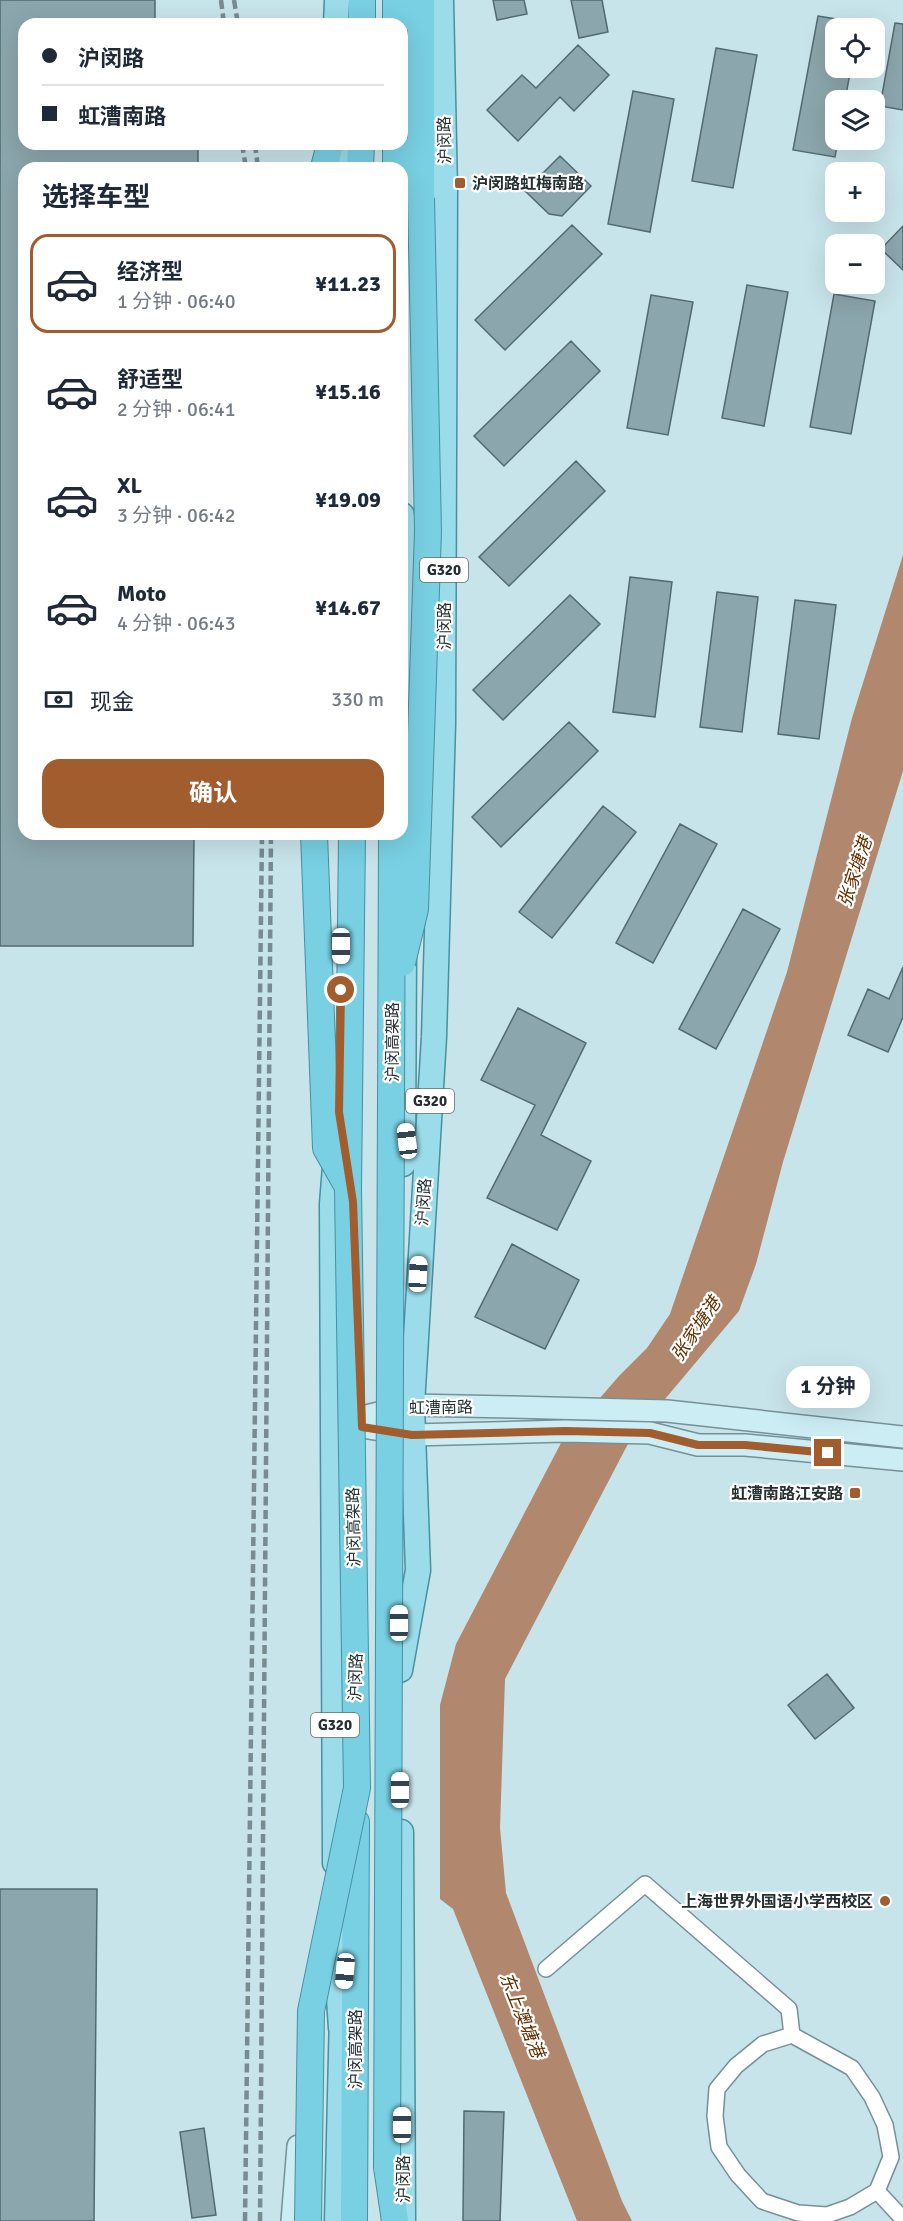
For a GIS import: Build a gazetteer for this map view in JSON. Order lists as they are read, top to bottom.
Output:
{
  "streets": {
    "highway": ["沪闵高架路"],
    "main road": ["沪闵路", "G320", "虹漕南路"]
  },
  "crossings": [
    ["沪闵路", "虹漕南路"]
  ],
  "water": ["张家塘港", "东上澳塘港"],
  "places": {
    "transit": ["沪闵路虹梅南路", "虹漕南路江安路"],
    "other": ["上海世界外国语小学西校区"]
  },
  "page": {
    "map_buttons": ["+", "−"],
    "banner": ["沪闵路", "虹漕南路"],
    "heading": "选择车型",
    "list": [
      {
        "name": "经济型",
        "note": "1 分钟 · 06:40",
        "value": "¥11.23"
      },
      {
        "name": "舒适型",
        "note": "2 分钟 · 06:41",
        "value": "¥15.16"
      },
      {
        "name": "XL",
        "note": "3 分钟 · 06:42",
        "value": "¥19.09"
      },
      {
        "name": "Moto",
        "note": "4 分钟 · 06:43",
        "value": "¥14.67"
      }
    ],
    "pay": ["现金", "330 m"],
    "buttons": "确认",
    "bubble": "1 分钟"
  }
}
